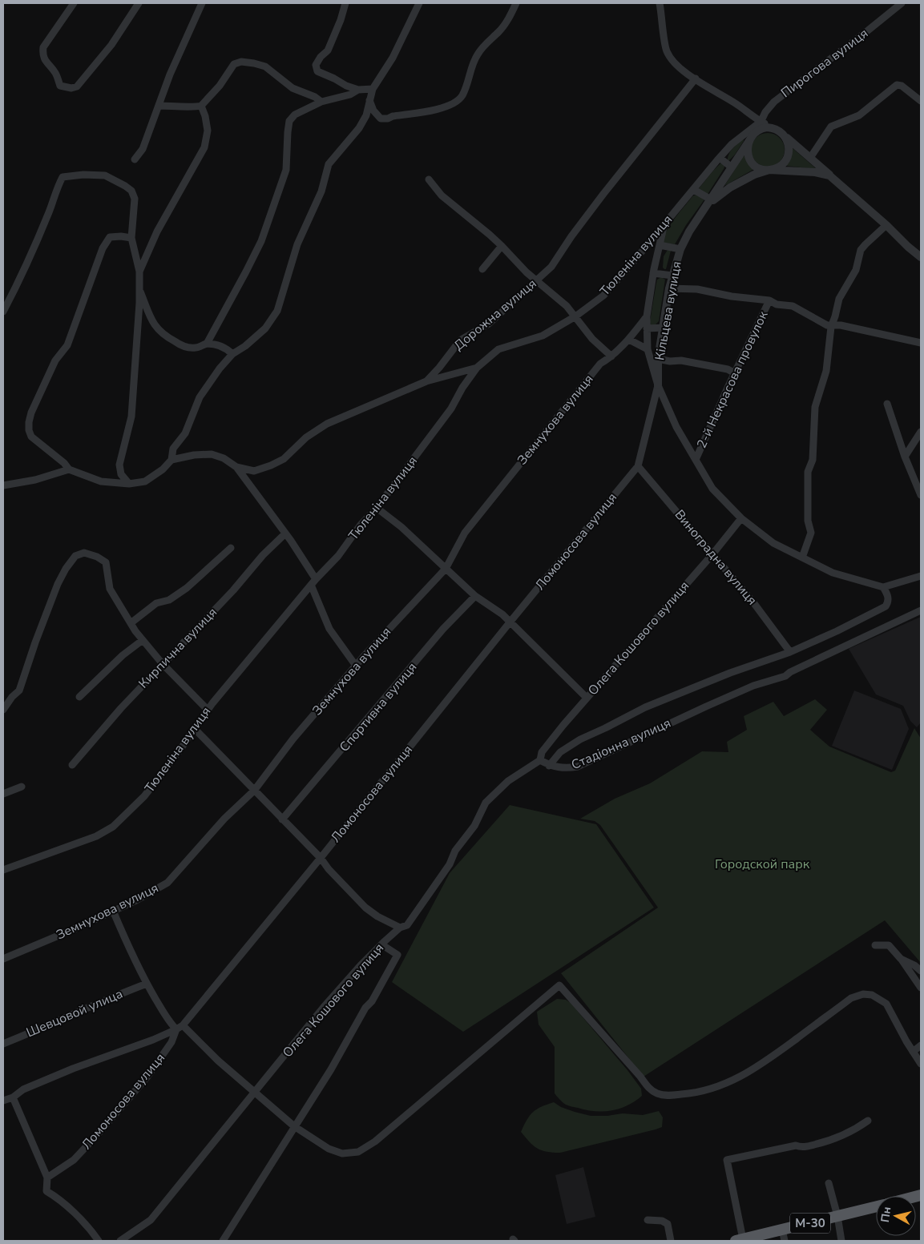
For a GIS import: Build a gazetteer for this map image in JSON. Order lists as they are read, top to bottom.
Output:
{
  "streets": {
    "highway": ["М-30"],
    "street": [
      "Пирогова вулиця",
      "Тюленіна вулиця",
      "Кільцева вулиця",
      "Дорожна вулиця",
      "2-й Некрасова провулок",
      "Земнухова вулиця",
      "Ломоносова вулиця",
      "Виноградна вулиця",
      "Олега Кошового вулиця",
      "Кирпична вулиця",
      "Спортивна вулиця",
      "Стадіонна вулиця",
      "Шевцовой улица"
    ]
  },
  "crossings": [
    ["Пирогова вулиця", "Тюленіна вулиця"],
    ["Пирогова вулиця", "Кільцева вулиця"],
    ["Кільцева вулиця", "2-й Некрасова провулок"],
    ["Кільцева вулиця", "Ломоносова вулиця"],
    ["Кільцева вулиця", "Олега Кошового вулиця"],
    ["Кільцева вулиця", "Стадіонна вулиця"],
    ["Ломоносова вулиця", "Виноградна вулиця"],
    ["Виноградна вулиця", "Олега Кошового вулиця"],
    ["Виноградна вулиця", "Стадіонна вулиця"]
  ],
  "parks": ["Городской парк"],
  "north": "left"
}
